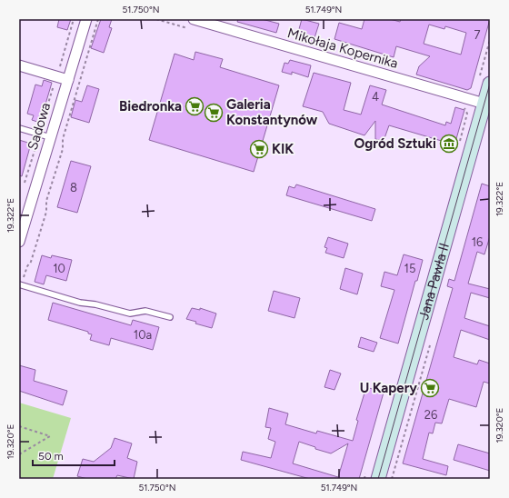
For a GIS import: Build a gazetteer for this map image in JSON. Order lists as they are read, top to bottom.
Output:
{
  "streets": {
    "main road": ["Jana Pawła II"],
    "street": ["Mikołaja Kopernika", "Sadowa"]
  },
  "crossings": [
    ["Mikołaja Kopernika", "Jana Pawła II"]
  ],
  "places": {
    "supermarket": [
      "Biedronka",
      "Galeria Konstantynów",
      "KIK",
      "U Kapery"
    ],
    "museum": ["Ogród Sztuki"]
  },
  "house_numbers": [
    "7",
    "4",
    "8",
    "16",
    "10",
    "15",
    "10a",
    "26"
  ],
  "scale_bar": "50 m",
  "coordinates": [
    "51.750°N",
    "51.749°N",
    "19.322°E",
    "19.320°E"
  ]
}
